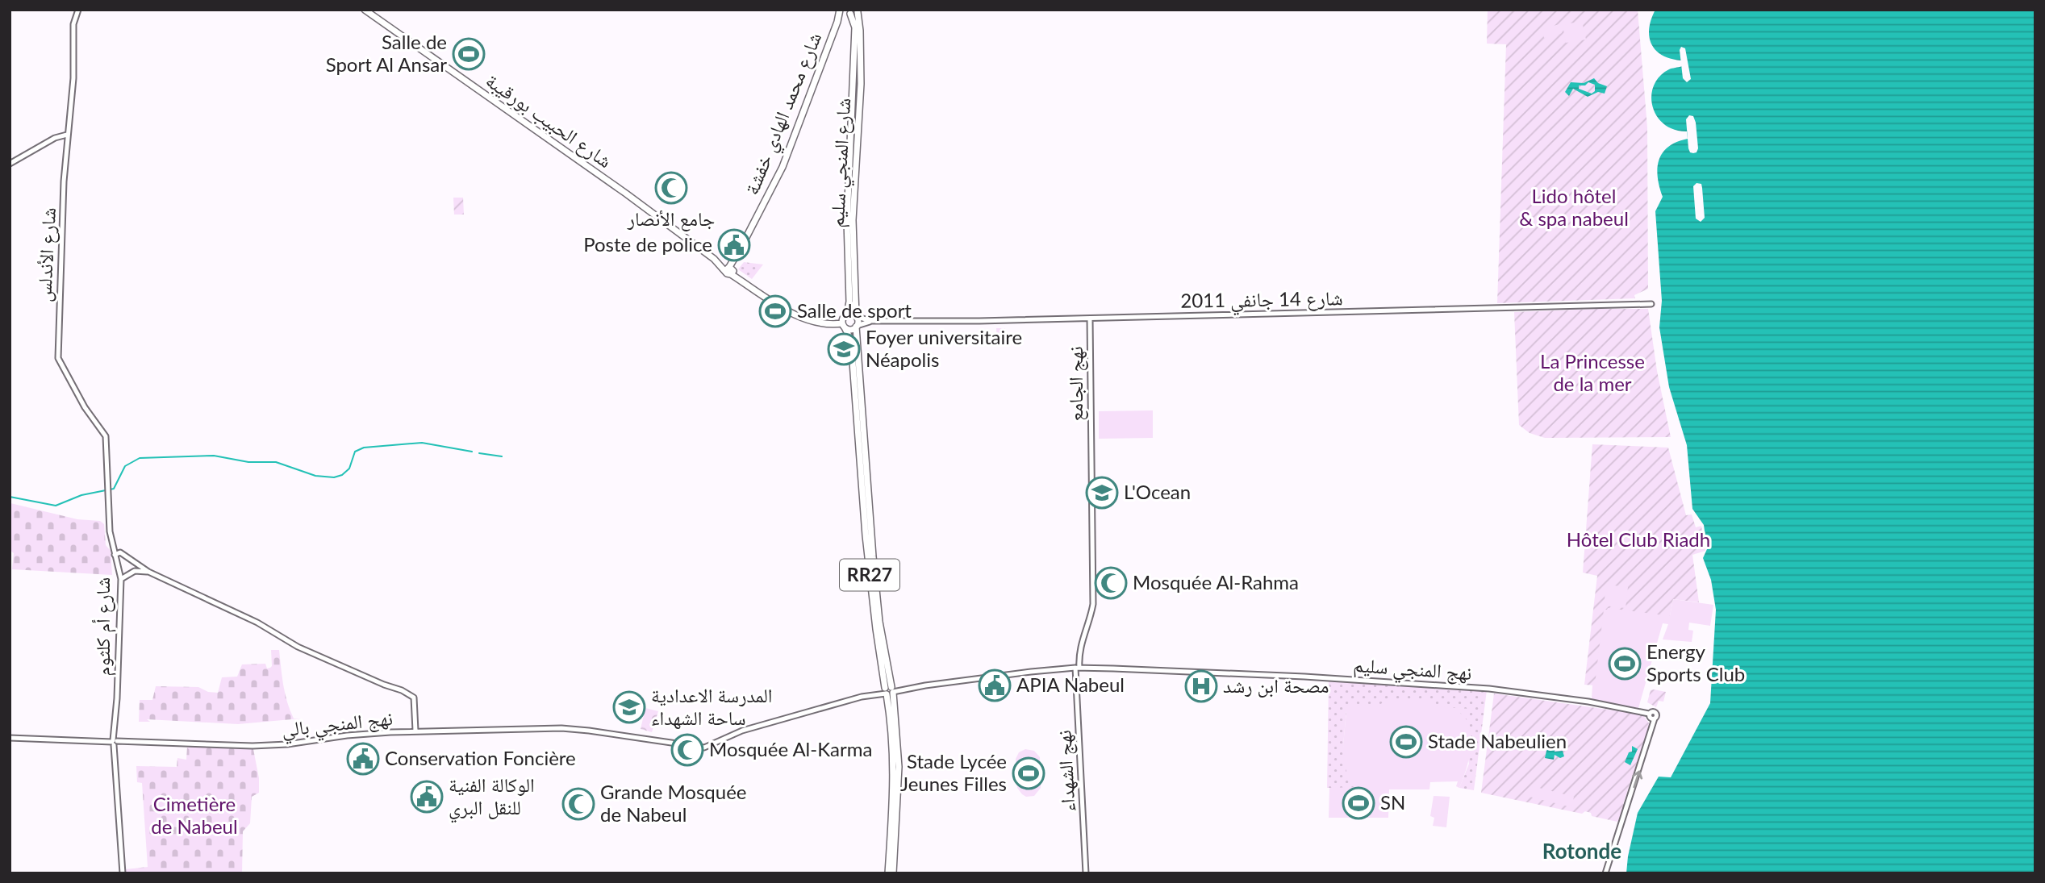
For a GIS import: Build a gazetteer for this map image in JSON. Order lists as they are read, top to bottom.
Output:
{
  "streets": {
    "main road": [
      "شارع محمد الهادي خفشة",
      "شارع الحبيب بورقيبة",
      "شارع المنجي سليم",
      "RR27"
    ],
    "street": [
      "شارع الأندلس",
      "شارع 14 جانفي 2011",
      "نهج الجامع",
      "شارع أم كلثوم",
      "نهج المنجي سليم",
      "نهج المنجي بالي",
      "نهج الشهداء"
    ]
  },
  "crossings": [
    ["شارع محمد الهادي خفشة", "شارع الحبيب بورقيبة"],
    ["شارع محمد الهادي خفشة", "شارع المنجي سليم"],
    ["شارع الحبيب بورقيبة", "شارع المنجي سليم"],
    ["شارع الحبيب بورقيبة", "RR27"],
    ["شارع المنجي سليم", "RR27"],
    ["شارع الأندلس", "شارع أم كلثوم"],
    ["شارع 14 جانفي 2011", "نهج الجامع"],
    ["نهج الجامع", "نهج الشهداء"],
    ["RR27", "نهج المنجي سليم"],
    ["شارع أم كلثوم", "نهج المنجي بالي"],
    ["نهج المنجي سليم", "نهج المنجي بالي"],
    ["نهج المنجي سليم", "نهج الشهداء"]
  ],
  "districts": ["Rotonde"],
  "parks": [
    "Lido hôtel & spa nabeul",
    "La Princesse de la mer",
    "Hôtel Club Riadh",
    "Cimetière de Nabeul"
  ],
  "places": {
    "sports": [
      "Salle de Sport Al Ansar",
      "Salle de sport",
      "Energy Sports Club",
      "Stade Nabeulien",
      "Stade Lycée Jeunes Filles",
      "SN"
    ],
    "mosque": [
      "جامع الأنصار",
      "Mosquée Al-Rahma",
      "Mosquée Al-Karma",
      "Grande Mosquée de Nabeul"
    ],
    "public building": [
      "Poste de police",
      "APIA Nabeul",
      "Conservation Foncière",
      "الوكالة الفنية للنقل البري"
    ],
    "school or university": ["Foyer universitaire Néapolis", "L'Ocean", "المدرسة الاعدادية ساحة الشهداء"],
    "hospital": ["مصحة ابن رشد"]
  }
}
